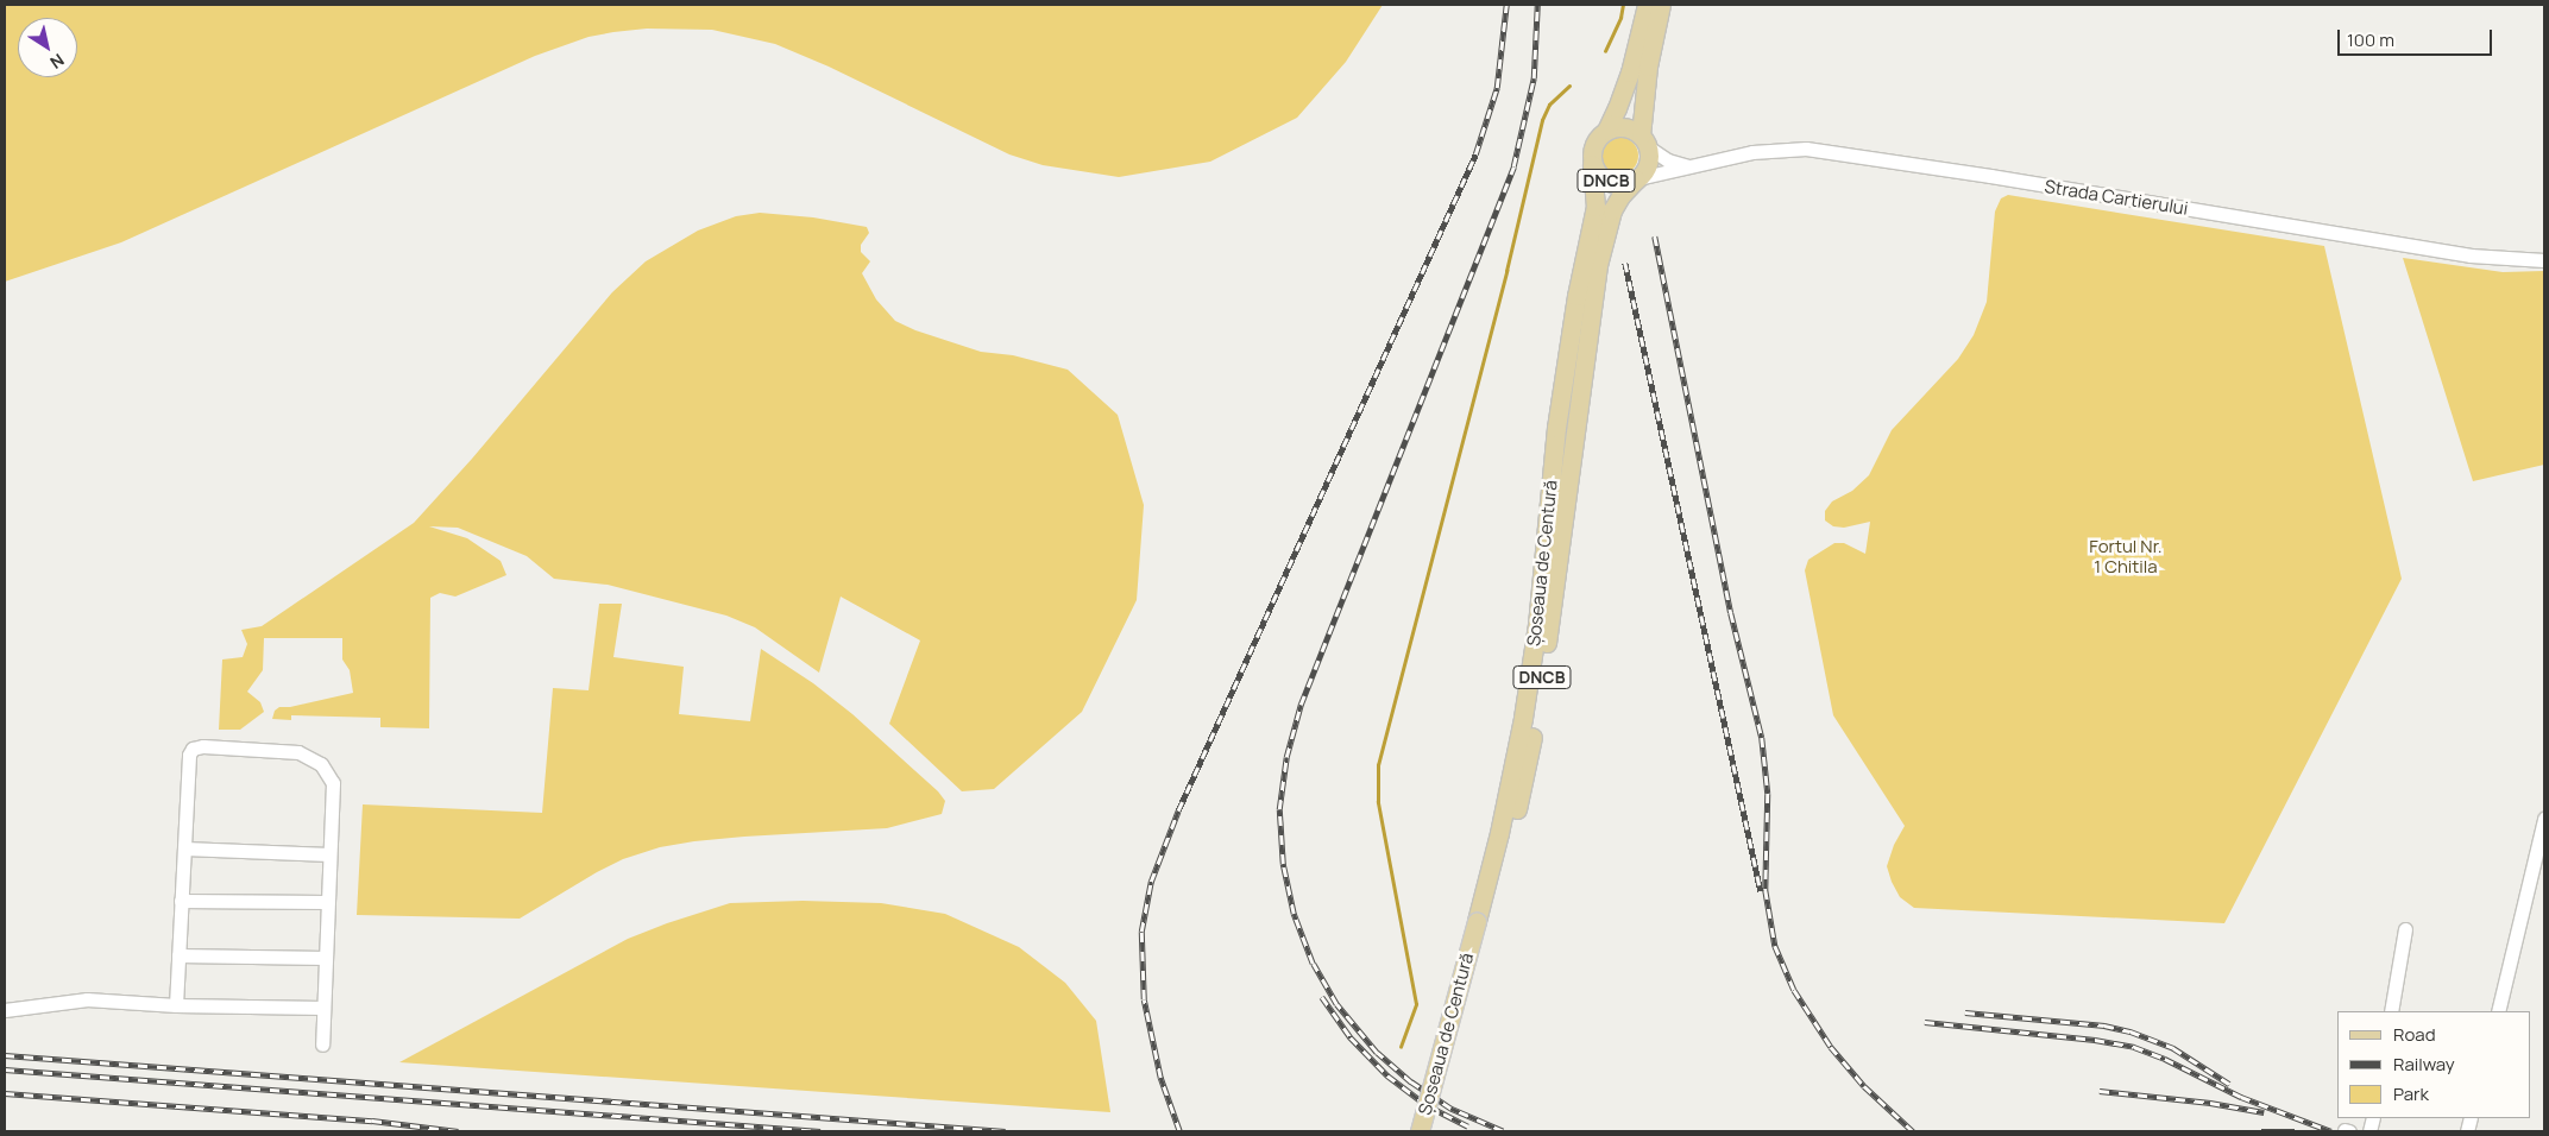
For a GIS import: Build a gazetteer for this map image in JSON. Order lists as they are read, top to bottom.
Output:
{
  "streets": {
    "main road": ["DNCB", "Șoseaua de Centură"],
    "street": ["Strada Cartierului"]
  },
  "crossings": [
    ["DNCB", "Strada Cartierului"],
    ["DNCB", "Șoseaua de Centură"],
    ["Strada Cartierului", "Șoseaua de Centură"]
  ],
  "parks": ["Fortul Nr. 1 Chitila"],
  "legend": ["Road", "Railway", "Park"],
  "scale_bar": "100 m",
  "north": "bottom right"
}
